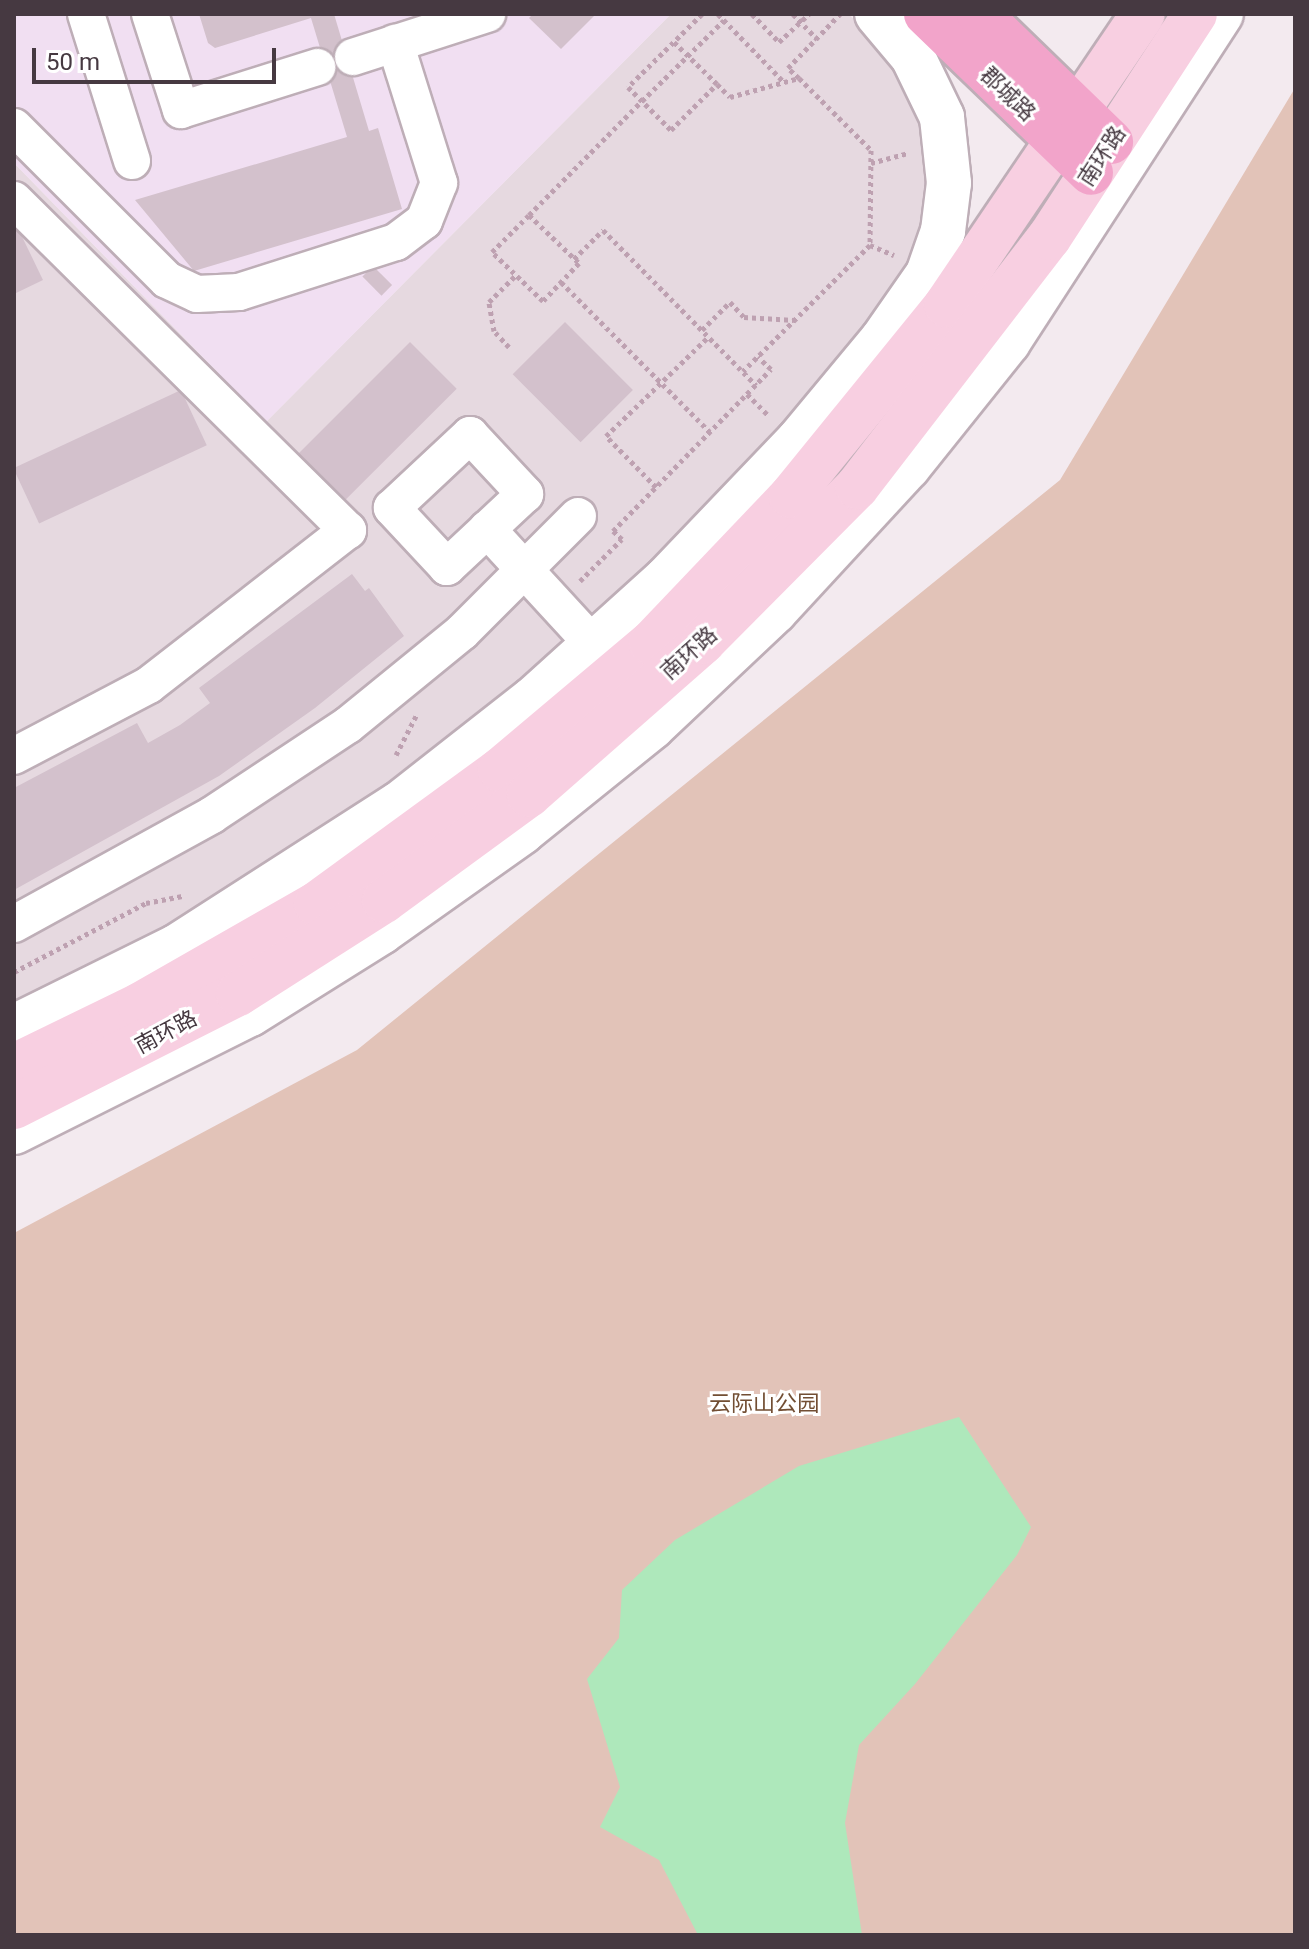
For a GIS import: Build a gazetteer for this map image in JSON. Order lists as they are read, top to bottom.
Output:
{
  "streets": {
    "main road": ["郡城路", "南环路"]
  },
  "crossings": [
    ["郡城路", "南环路"]
  ],
  "parks": ["云际山公园"],
  "scale_bar": "50 m"
}
